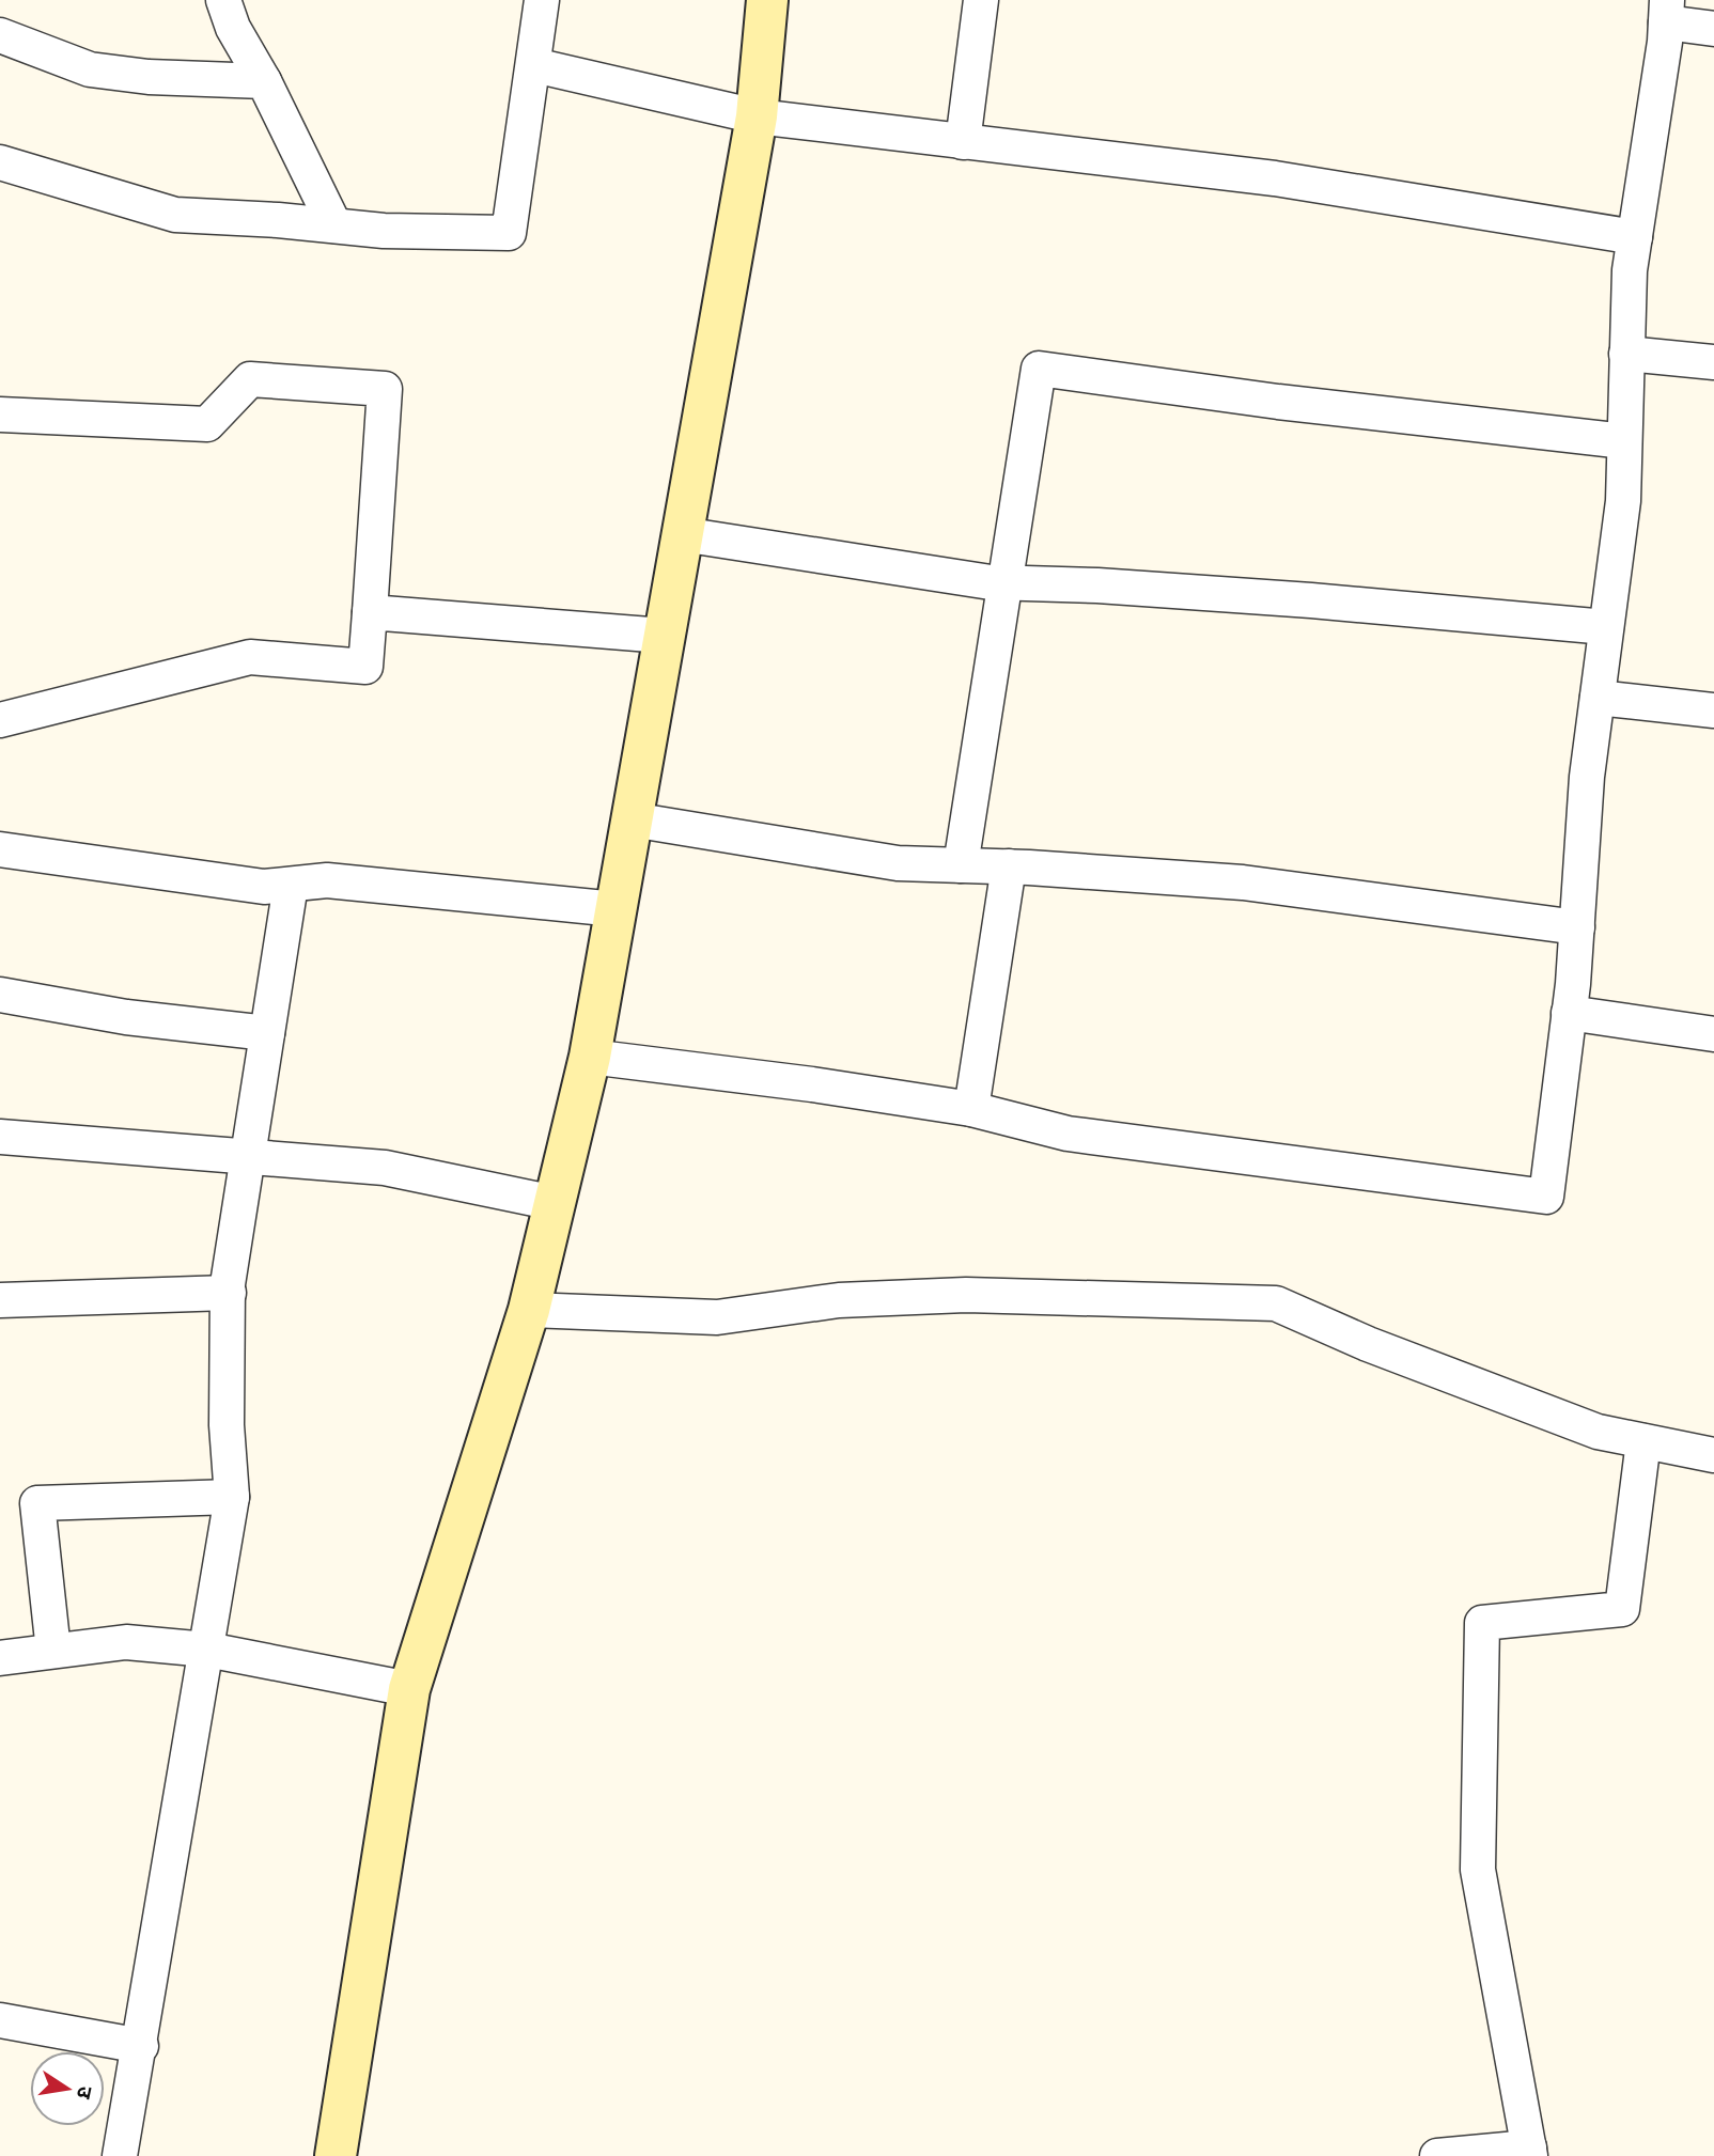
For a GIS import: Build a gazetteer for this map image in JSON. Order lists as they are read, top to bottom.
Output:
{
  "north": "right"
}
